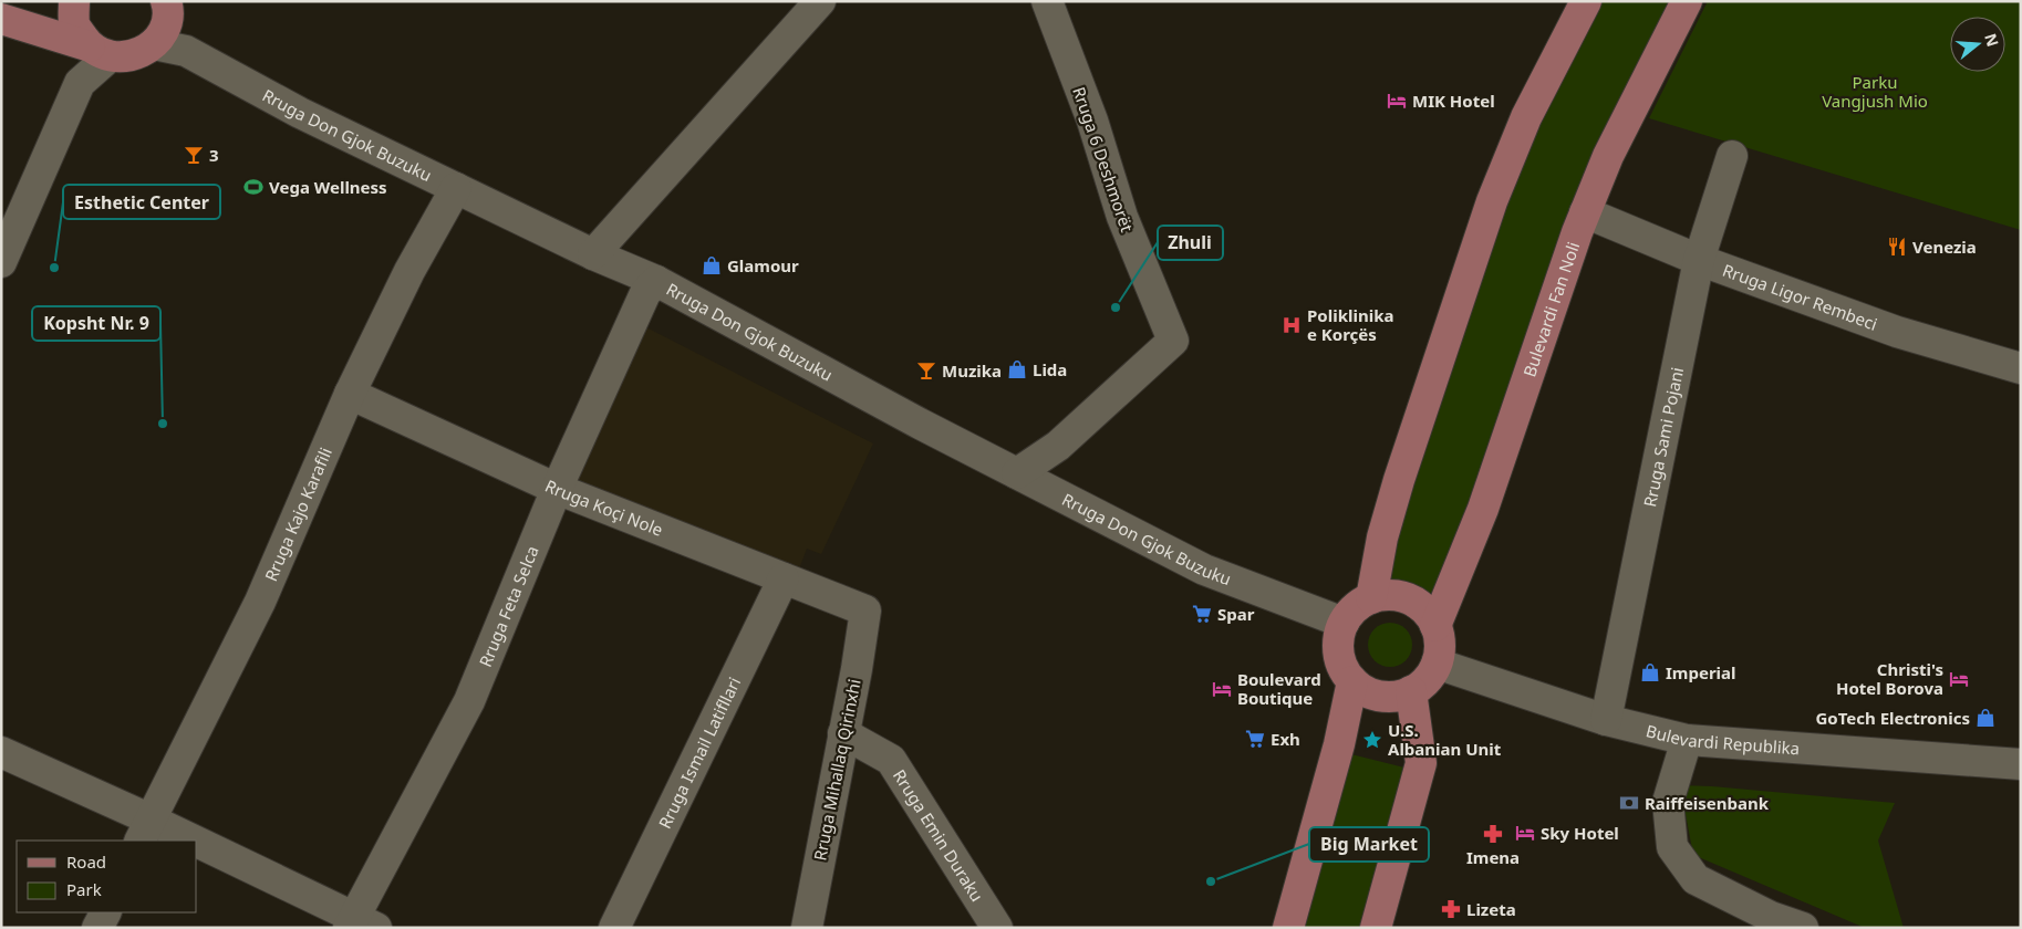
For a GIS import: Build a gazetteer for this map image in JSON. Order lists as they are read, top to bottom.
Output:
{
  "streets": {
    "main road": ["Bulevardi Fan Noli"],
    "street": [
      "Rruga Don Gjok Buzuku",
      "Rruga 6 Deshmorët",
      "Rruga Ligor Rembeci",
      "Rruga Sami Pojani",
      "Rruga Koçi Nole",
      "Rruga Kajo Karafili",
      "Rruga Feta Selca",
      "Bulevardi Republika",
      "Rruga Ismail Latifllari",
      "Rruga Mihallaq Qirinxhi",
      "Rruga Emin Duraku"
    ]
  },
  "crossings": [
    ["Rruga Don Gjok Buzuku", "Rruga 6 Deshmorët"],
    ["Rruga Don Gjok Buzuku", "Bulevardi Fan Noli"],
    ["Rruga Don Gjok Buzuku", "Rruga Kajo Karafili"],
    ["Rruga Don Gjok Buzuku", "Rruga Feta Selca"],
    ["Rruga Don Gjok Buzuku", "Bulevardi Republika"],
    ["Rruga Ligor Rembeci", "Bulevardi Fan Noli"],
    ["Rruga Ligor Rembeci", "Rruga Sami Pojani"],
    ["Bulevardi Fan Noli", "Bulevardi Republika"],
    ["Rruga Sami Pojani", "Bulevardi Republika"],
    ["Rruga Koçi Nole", "Rruga Kajo Karafili"],
    ["Rruga Koçi Nole", "Rruga Feta Selca"],
    ["Rruga Koçi Nole", "Rruga Ismail Latifllari"],
    ["Rruga Koçi Nole", "Rruga Mihallaq Qirinxhi"],
    ["Rruga Mihallaq Qirinxhi", "Rruga Emin Duraku"]
  ],
  "parks": ["Parku Vangjush Mio"],
  "places": {
    "hotel": [
      "MIK Hotel",
      "Christi's Hotel Borova",
      "Boulevard Boutique",
      "Sky Hotel"
    ],
    "bar": ["3", "Muzika"],
    "sports": ["Vega Wellness"],
    "restaurant": ["Venezia"],
    "shop": [
      "Glamour",
      "Lida",
      "Imperial",
      "GoTech Electronics"
    ],
    "other": [
      "Esthetic Center",
      "Zhuli",
      "Kopsht Nr. 9",
      "Big Market"
    ],
    "hospital": ["Poliklinika e Korçës"],
    "supermarket": ["Spar", "Exh"],
    "place": ["U.S. Albanian Unit"],
    "bank": ["Raiffeisenbank"],
    "pharmacy": ["Imena", "Lizeta"]
  },
  "legend": ["Road", "Park"],
  "north": "right"
}
